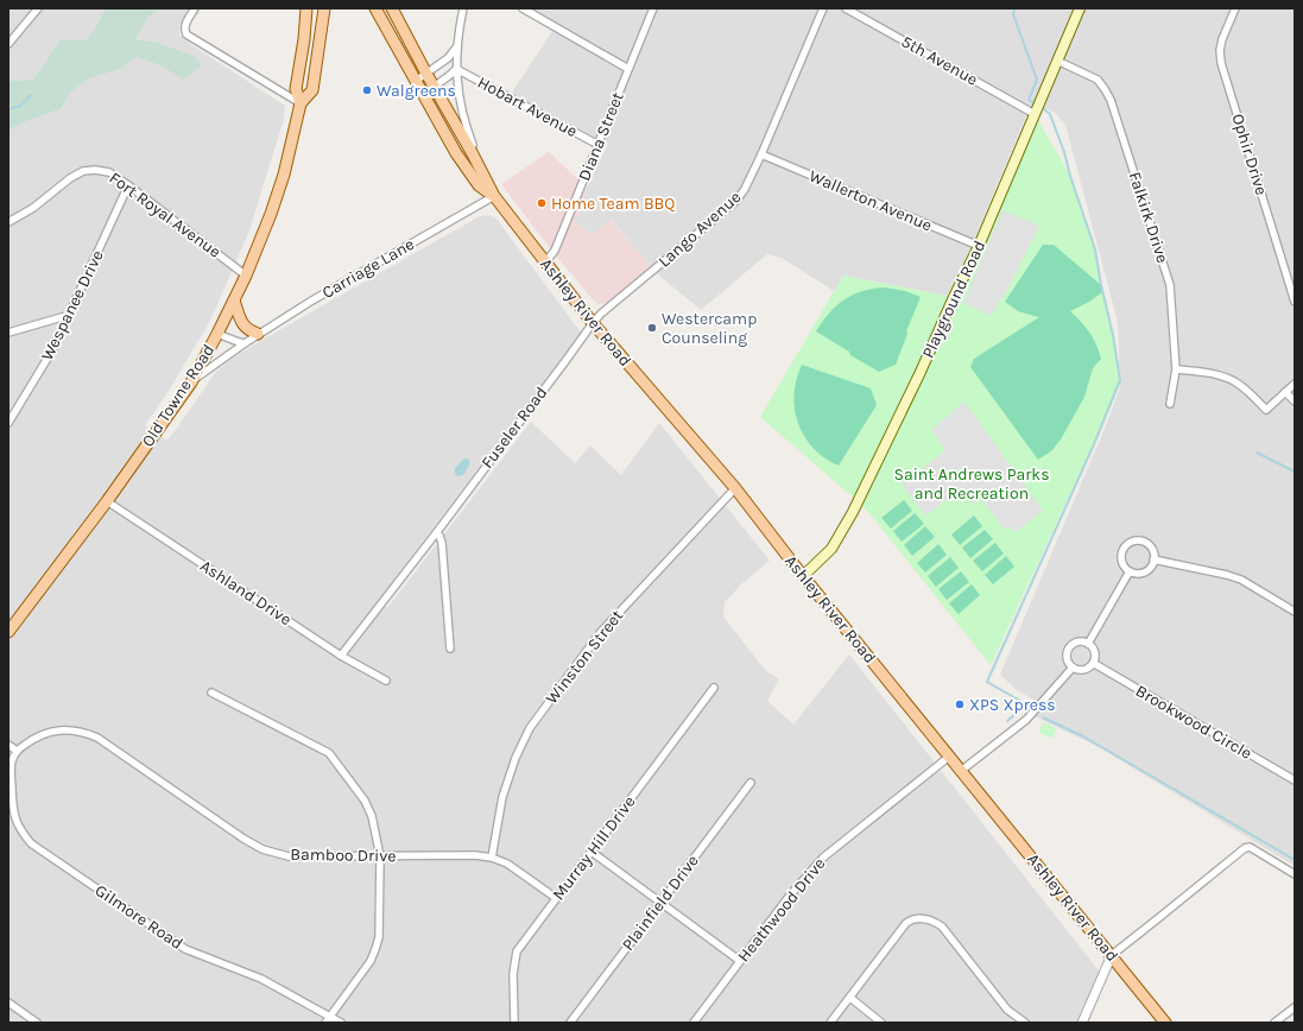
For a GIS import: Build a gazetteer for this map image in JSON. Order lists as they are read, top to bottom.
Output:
{
  "streets": {
    "main road": ["Playground Road", "Ashley River Road", "Old Towne Road"],
    "street": [
      "5th Avenue",
      "Hobart Avenue",
      "Diana Street",
      "Ophir Drive",
      "Wallerton Avenue",
      "Fort Royal Avenue",
      "Falkirk Drive",
      "Lango Avenue",
      "Carriage Lane",
      "Wespanee Drive",
      "Fuseler Road",
      "Ashland Drive",
      "Winston Street",
      "Brookwood Circle",
      "Murray Hill Drive",
      "Bamboo Drive",
      "Plainfield Drive",
      "Heathwood Drive",
      "Gilmore Road"
    ]
  },
  "crossings": [
    ["5th Avenue", "Playground Road"],
    ["Hobart Avenue", "Diana Street"],
    ["Diana Street", "Ashley River Road"],
    ["Wallerton Avenue", "Lango Avenue"],
    ["Wallerton Avenue", "Playground Road"],
    ["Fort Royal Avenue", "Wespanee Drive"],
    ["Fort Royal Avenue", "Old Towne Road"],
    ["Falkirk Drive", "Playground Road"],
    ["Lango Avenue", "Ashley River Road"],
    ["Lango Avenue", "Fuseler Road"],
    ["Carriage Lane", "Ashley River Road"],
    ["Carriage Lane", "Old Towne Road"],
    ["Playground Road", "Ashley River Road"],
    ["Ashley River Road", "Fuseler Road"],
    ["Ashley River Road", "Winston Street"],
    ["Ashley River Road", "Heathwood Drive"],
    ["Old Towne Road", "Ashland Drive"],
    ["Fuseler Road", "Ashland Drive"],
    ["Winston Street", "Bamboo Drive"],
    ["Murray Hill Drive", "Bamboo Drive"],
    ["Bamboo Drive", "Gilmore Road"]
  ],
  "parks": ["Saint Andrews Parks and Recreation"],
  "places": [
    "Walgreens",
    "Home Team BBQ",
    "Westercamp Counseling",
    "XPS Xpress"
  ]
}
